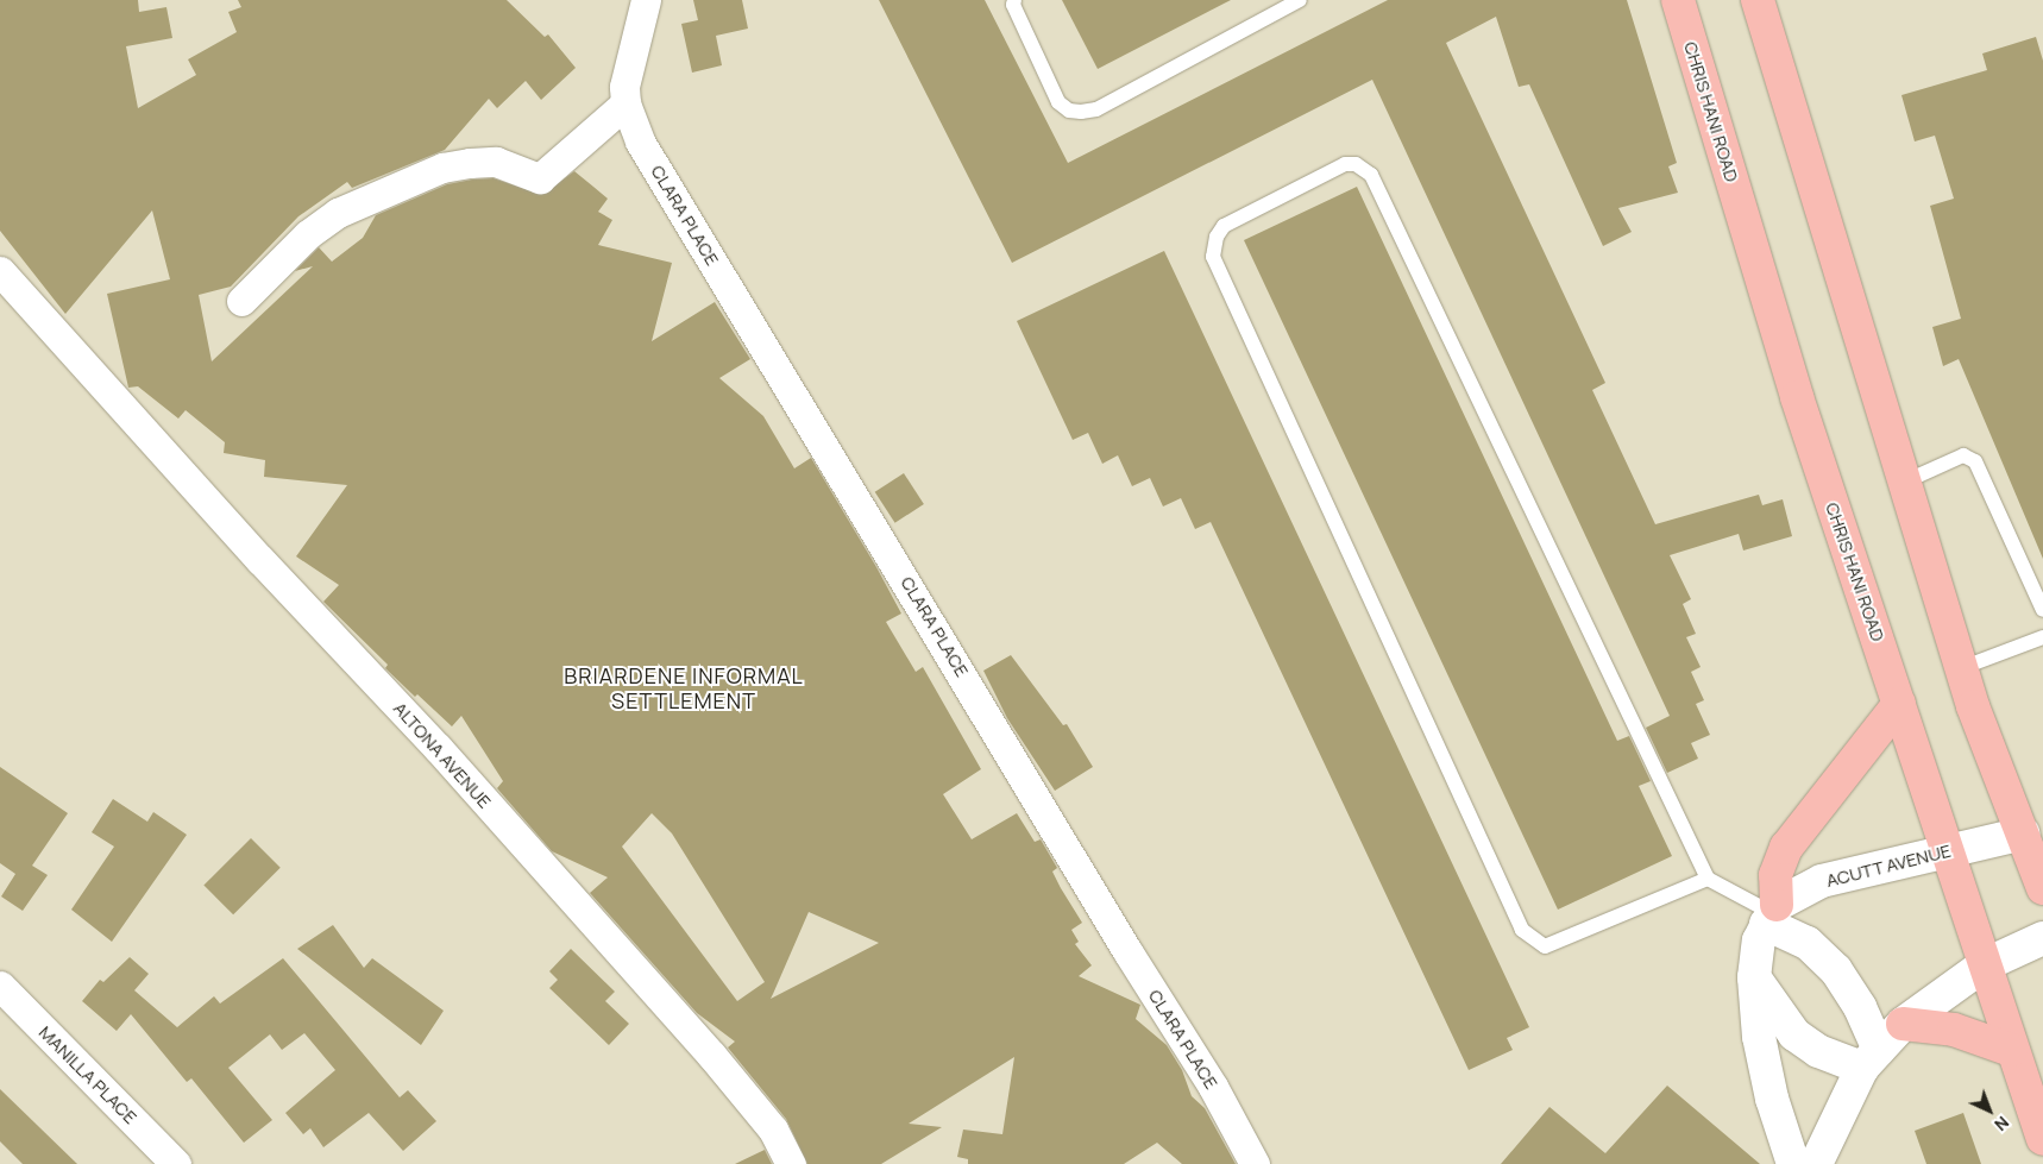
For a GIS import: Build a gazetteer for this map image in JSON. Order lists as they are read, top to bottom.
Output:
{
  "streets": {
    "main road": ["CHRIS HANI ROAD"],
    "street": [
      "CLARA PLACE",
      "ALTONA AVENUE",
      "ACUTT AVENUE",
      "MANILLA PLACE"
    ]
  },
  "crossings": [
    ["CHRIS HANI ROAD", "ACUTT AVENUE"]
  ],
  "districts": ["BRIARDENE INFORMAL SETTLEMENT"],
  "north": "bottom right"
}
